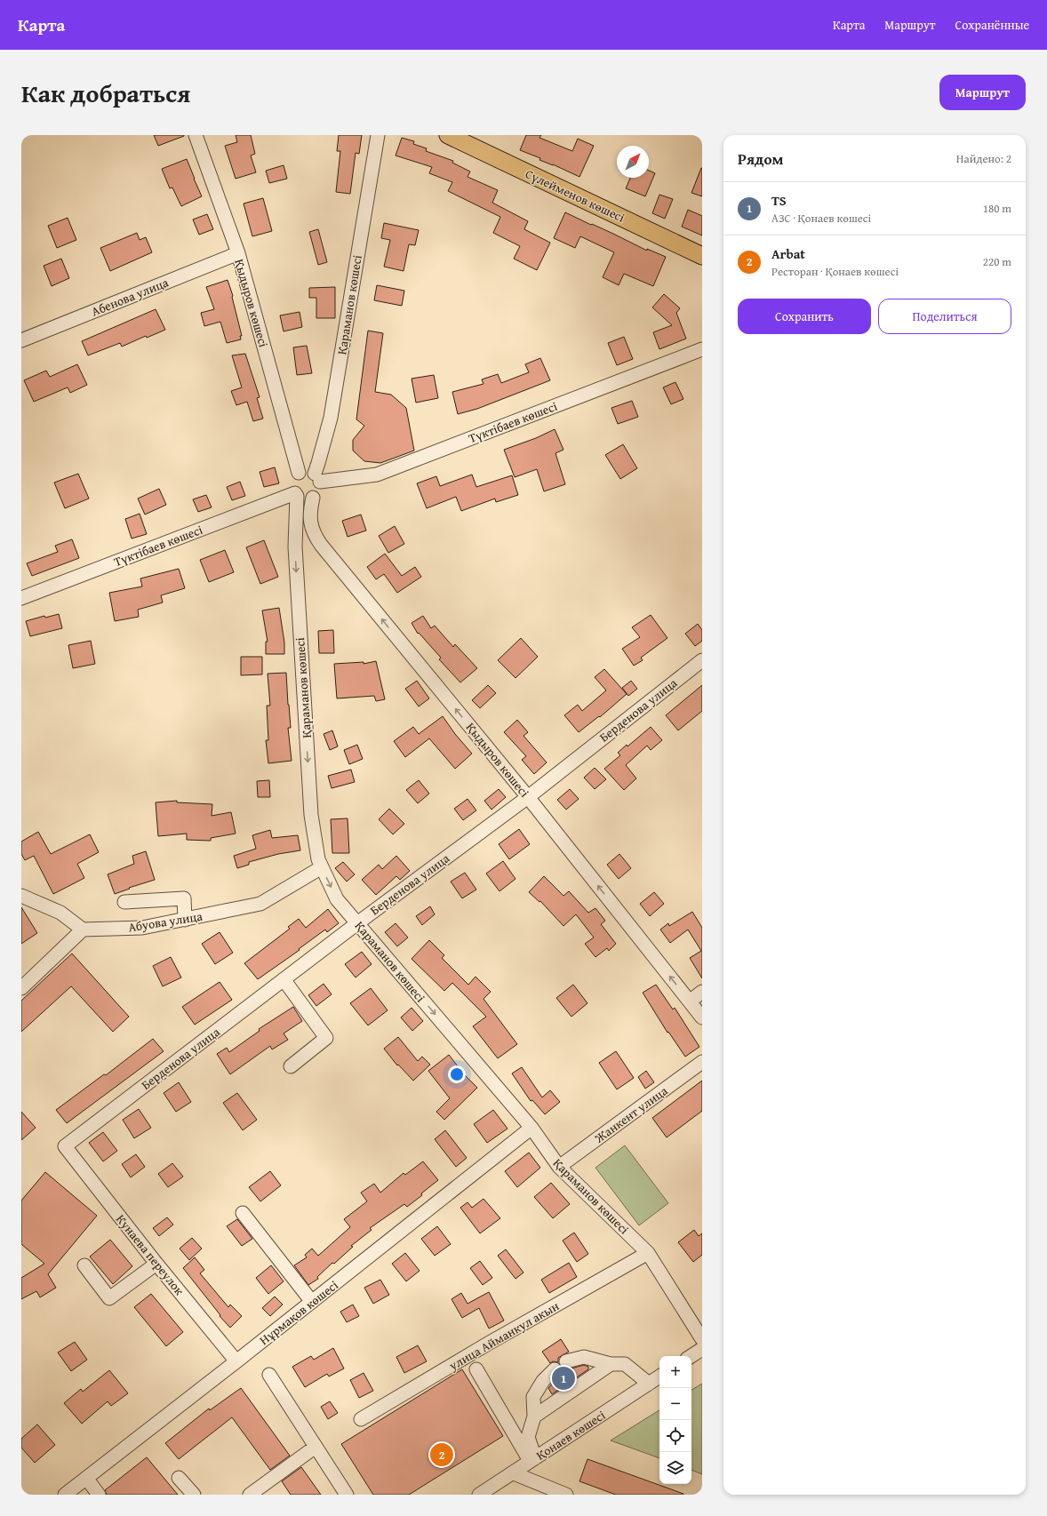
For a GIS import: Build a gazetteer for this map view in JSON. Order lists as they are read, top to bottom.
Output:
{
  "streets": {
    "main road": ["Сүлейменов көшесі"],
    "street": [
      "Абенова улица",
      "Қыдыров көшесі",
      "Қараманов көшесі",
      "Түктібаев көшесі",
      "Берденова улица",
      "Абуова улица",
      "Жанкент улица",
      "Кунаева переулок",
      "Нұрмақов көшесі",
      "улица Айманкул акын",
      "Қонаев көшесі"
    ]
  },
  "crossings": [
    ["Абенова улица", "Қыдыров көшесі"],
    ["Қыдыров көшесі", "Қараманов көшесі"],
    ["Қыдыров көшесі", "Түктібаев көшесі"],
    ["Қыдыров көшесі", "Берденова улица"],
    ["Қараманов көшесі", "Түктібаев көшесі"],
    ["Қараманов көшесі", "Берденова улица"],
    ["Қараманов көшесі", "Абуова улица"],
    ["Қараманов көшесі", "Жанкент улица"],
    ["Қараманов көшесі", "Нұрмақов көшесі"],
    ["Қараманов көшесі", "улица Айманкул акын"],
    ["Берденова улица", "Кунаева переулок"],
    ["Кунаева переулок", "Нұрмақов көшесі"]
  ],
  "one_way": ["Қыдыров көшесі", "Қараманов көшесі"],
  "north": "top right",
  "page": {
    "header": "Карта",
    "nav": ["Карта", "Маршрут", "Сохранённые"],
    "title": "Как добраться",
    "buttons": [
      "Маршрут",
      ["Сохранить", "Поделиться"]
    ],
    "heading": ["Рядом", "Найдено: 2"],
    "list": [
      {
        "mark": "1",
        "name": "TS",
        "note": "АЗС · Қонаев көшесі",
        "value": "180 m"
      },
      {
        "mark": "2",
        "name": "Arbat",
        "note": "Ресторан · Қонаев көшесі",
        "value": "220 m"
      }
    ],
    "map_buttons": ["+", "−"],
    "pins": ["1", "2"]
  }
}
